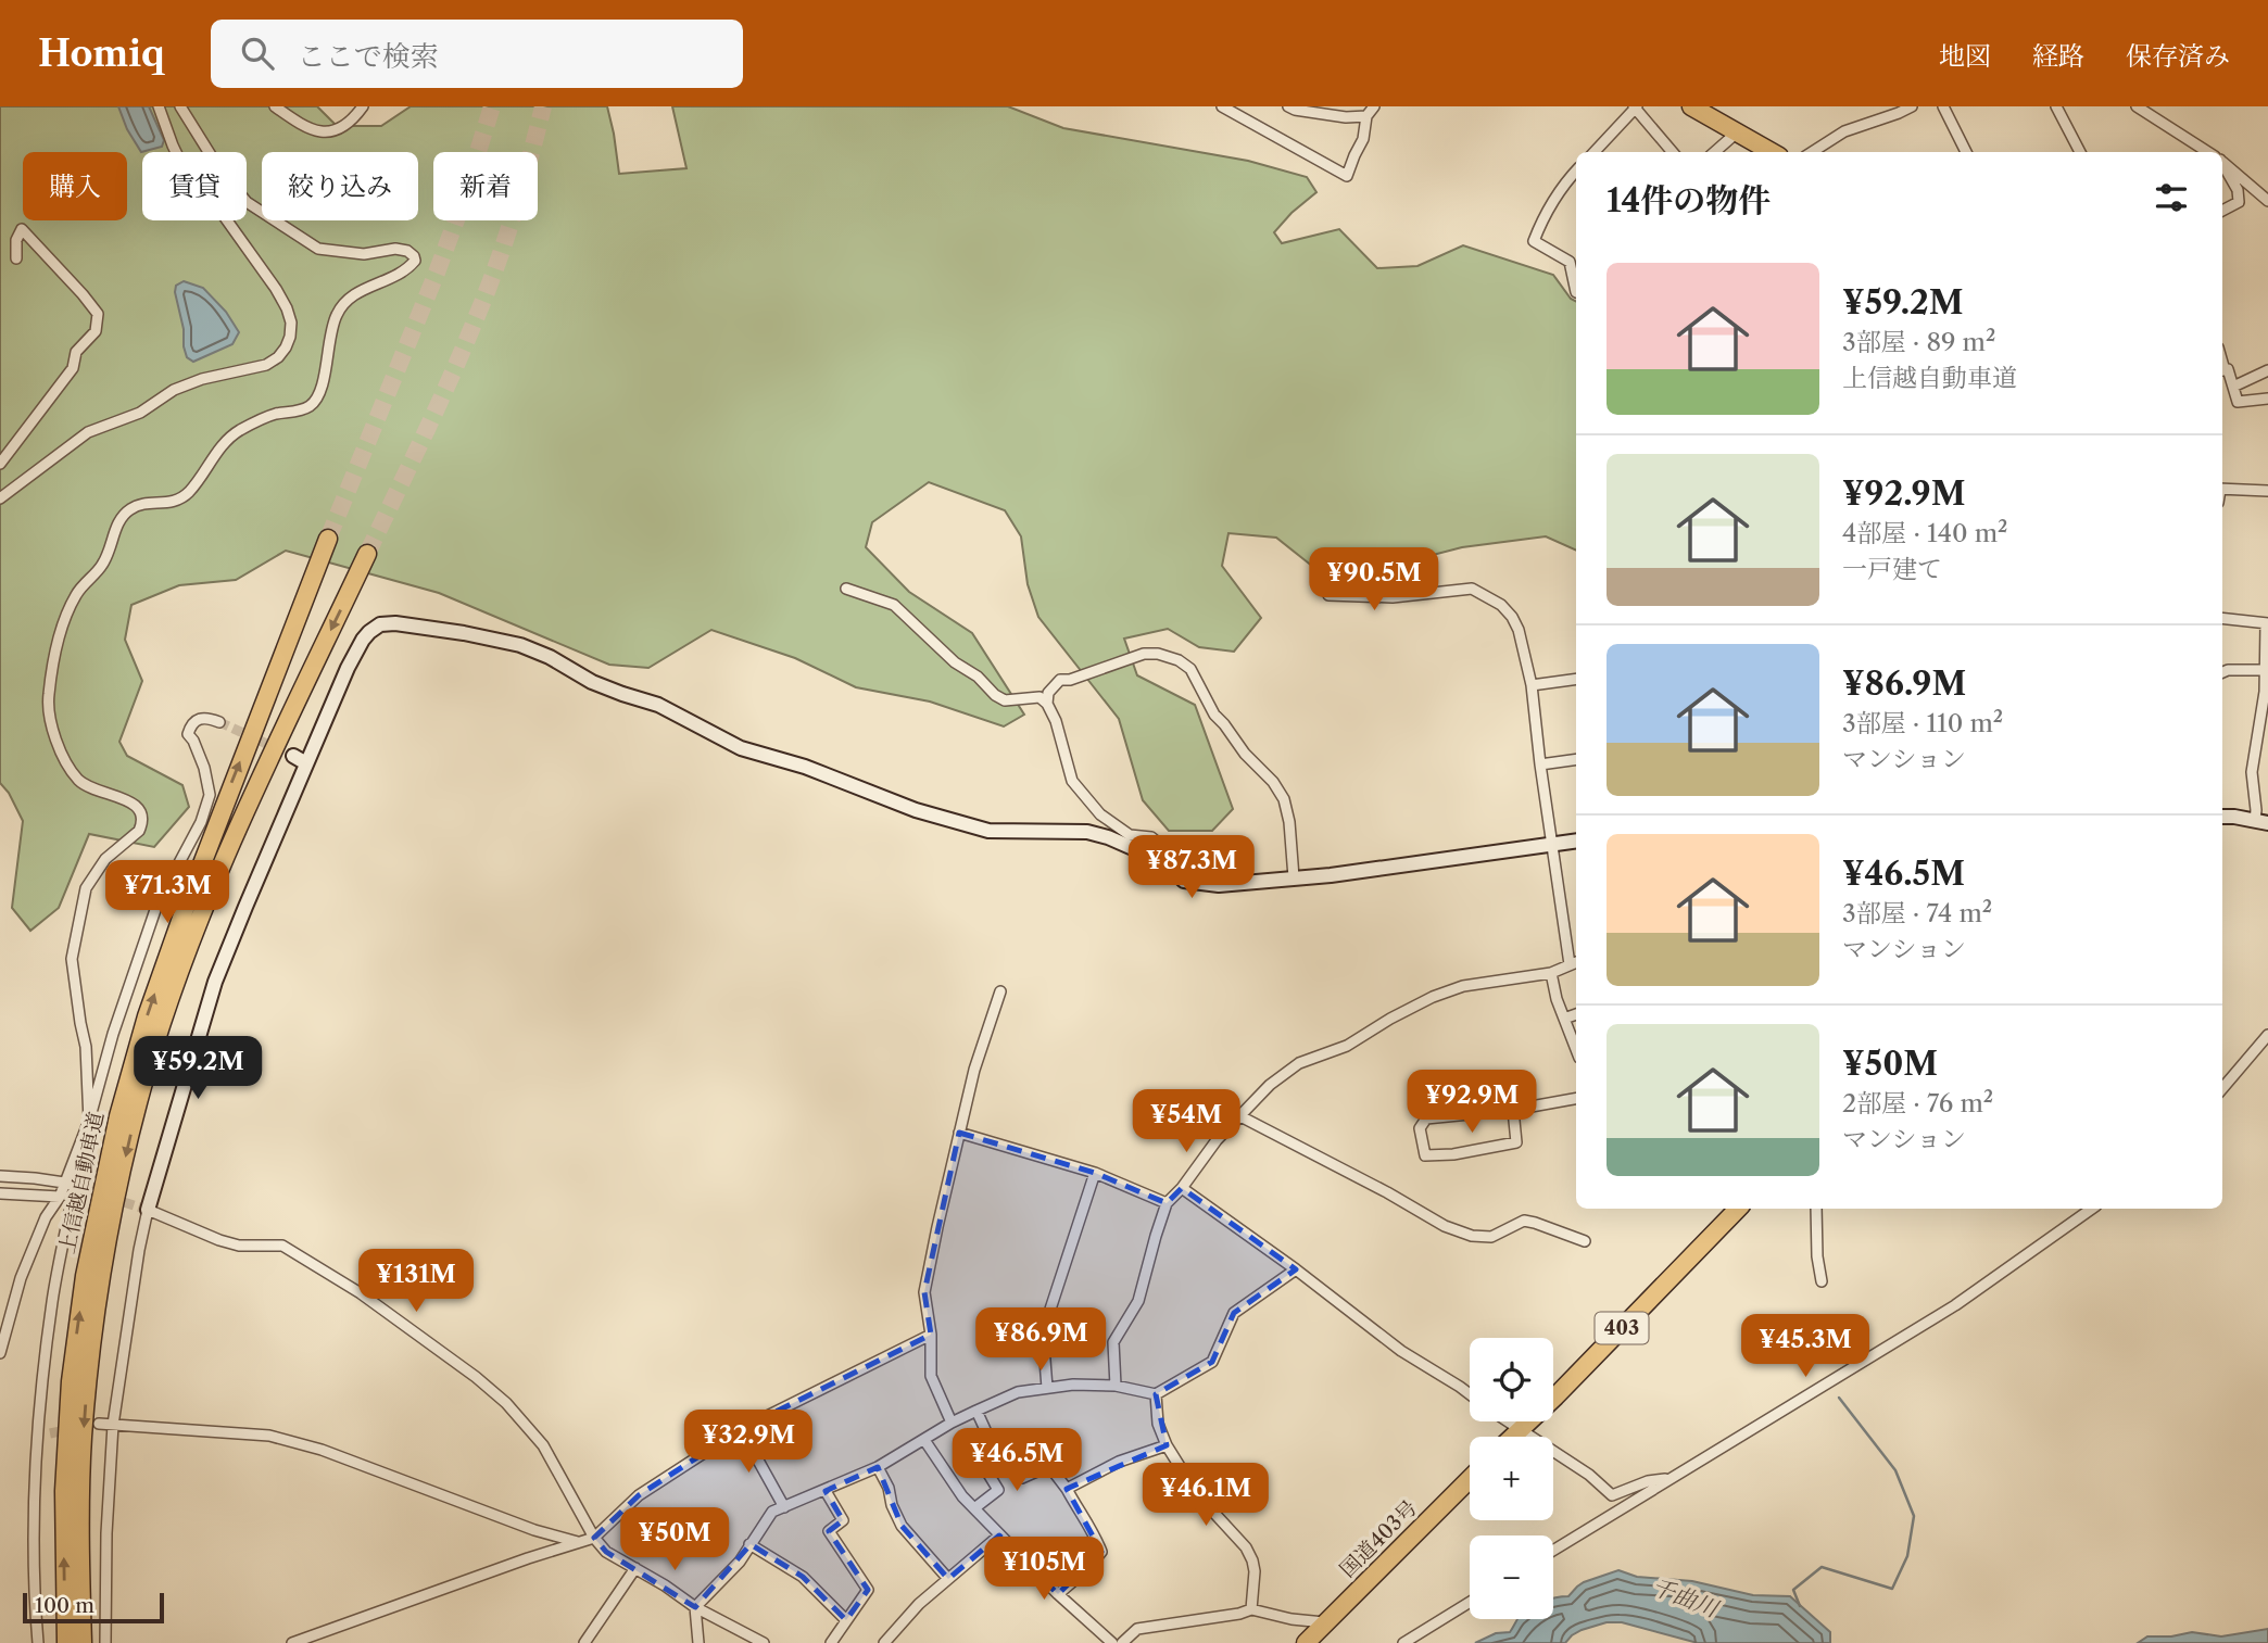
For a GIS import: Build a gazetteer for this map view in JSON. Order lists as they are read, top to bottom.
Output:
{
  "streets": {
    "highway": ["上信越自動車道", "403", "国道403号"]
  },
  "water": ["千曲川"],
  "scale_bar": "100 m",
  "page": {
    "header": "Homiq",
    "search": "ここで検索",
    "nav": ["地図", "経路", "保存済み"],
    "chip": [
      "購入",
      "賃貸",
      "絞り込み",
      "新着"
    ],
    "heading": "14件の物件",
    "list": [
      {
        "name": "¥59.2M",
        "note": "3部屋 · 89 m² · 上信越自動車道"
      },
      {
        "name": "¥92.9M",
        "note": "4部屋 · 140 m² · 一戸建て"
      },
      {
        "name": "¥86.9M",
        "note": "3部屋 · 110 m² · マンション"
      },
      {
        "name": "¥46.5M",
        "note": "3部屋 · 74 m² · マンション"
      },
      {
        "name": "¥50M",
        "note": "2部屋 · 76 m² · マンション"
      }
    ],
    "price": [
      "¥90.5M",
      "¥87.3M",
      "¥71.3M",
      "¥59.2M",
      "¥92.9M",
      "¥54M",
      "¥131M",
      "¥86.9M",
      "¥45.3M",
      "¥32.9M",
      "¥46.5M",
      "¥46.1M",
      "¥50M",
      "¥105M"
    ],
    "map_buttons": ["+", "−"],
    "scale": "100 m"
  }
}
